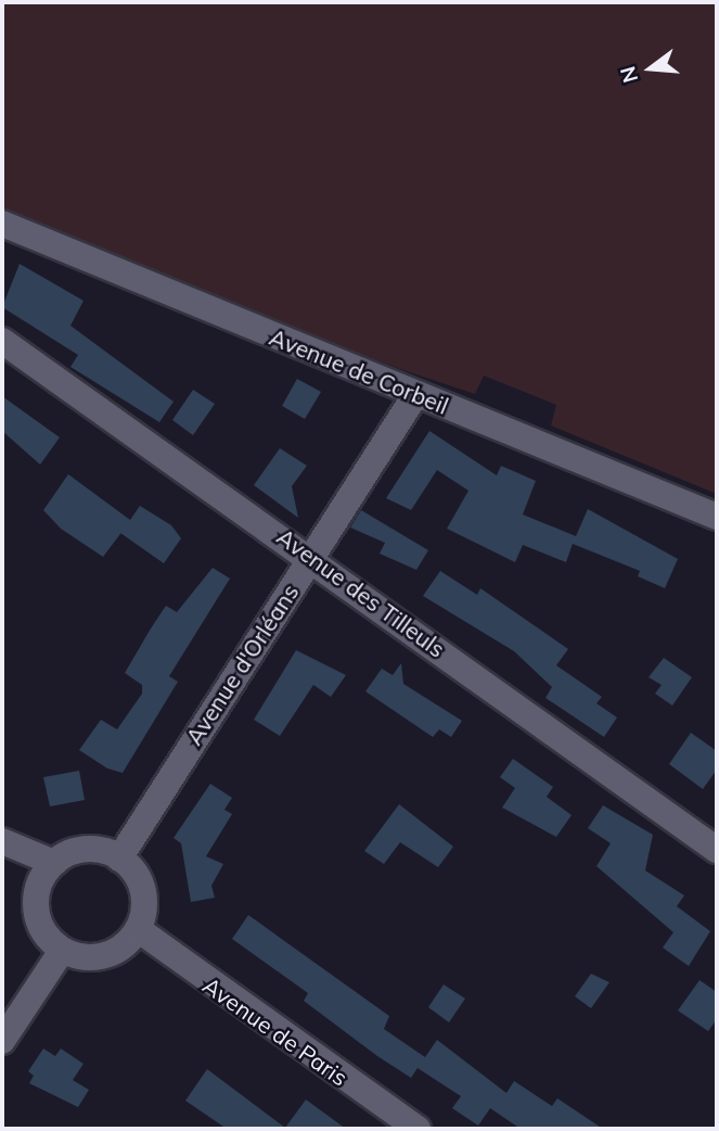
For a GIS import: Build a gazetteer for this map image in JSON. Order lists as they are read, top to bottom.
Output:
{
  "streets": {
    "street": [
      "Avenue de Corbeil",
      "Avenue des Tilleuls",
      "Avenue d'Orléans",
      "Avenue de Paris"
    ]
  },
  "crossings": [
    ["Avenue de Corbeil", "Avenue d'Orléans"],
    ["Avenue des Tilleuls", "Avenue d'Orléans"],
    ["Avenue d'Orléans", "Avenue de Paris"]
  ],
  "north": "left"
}
